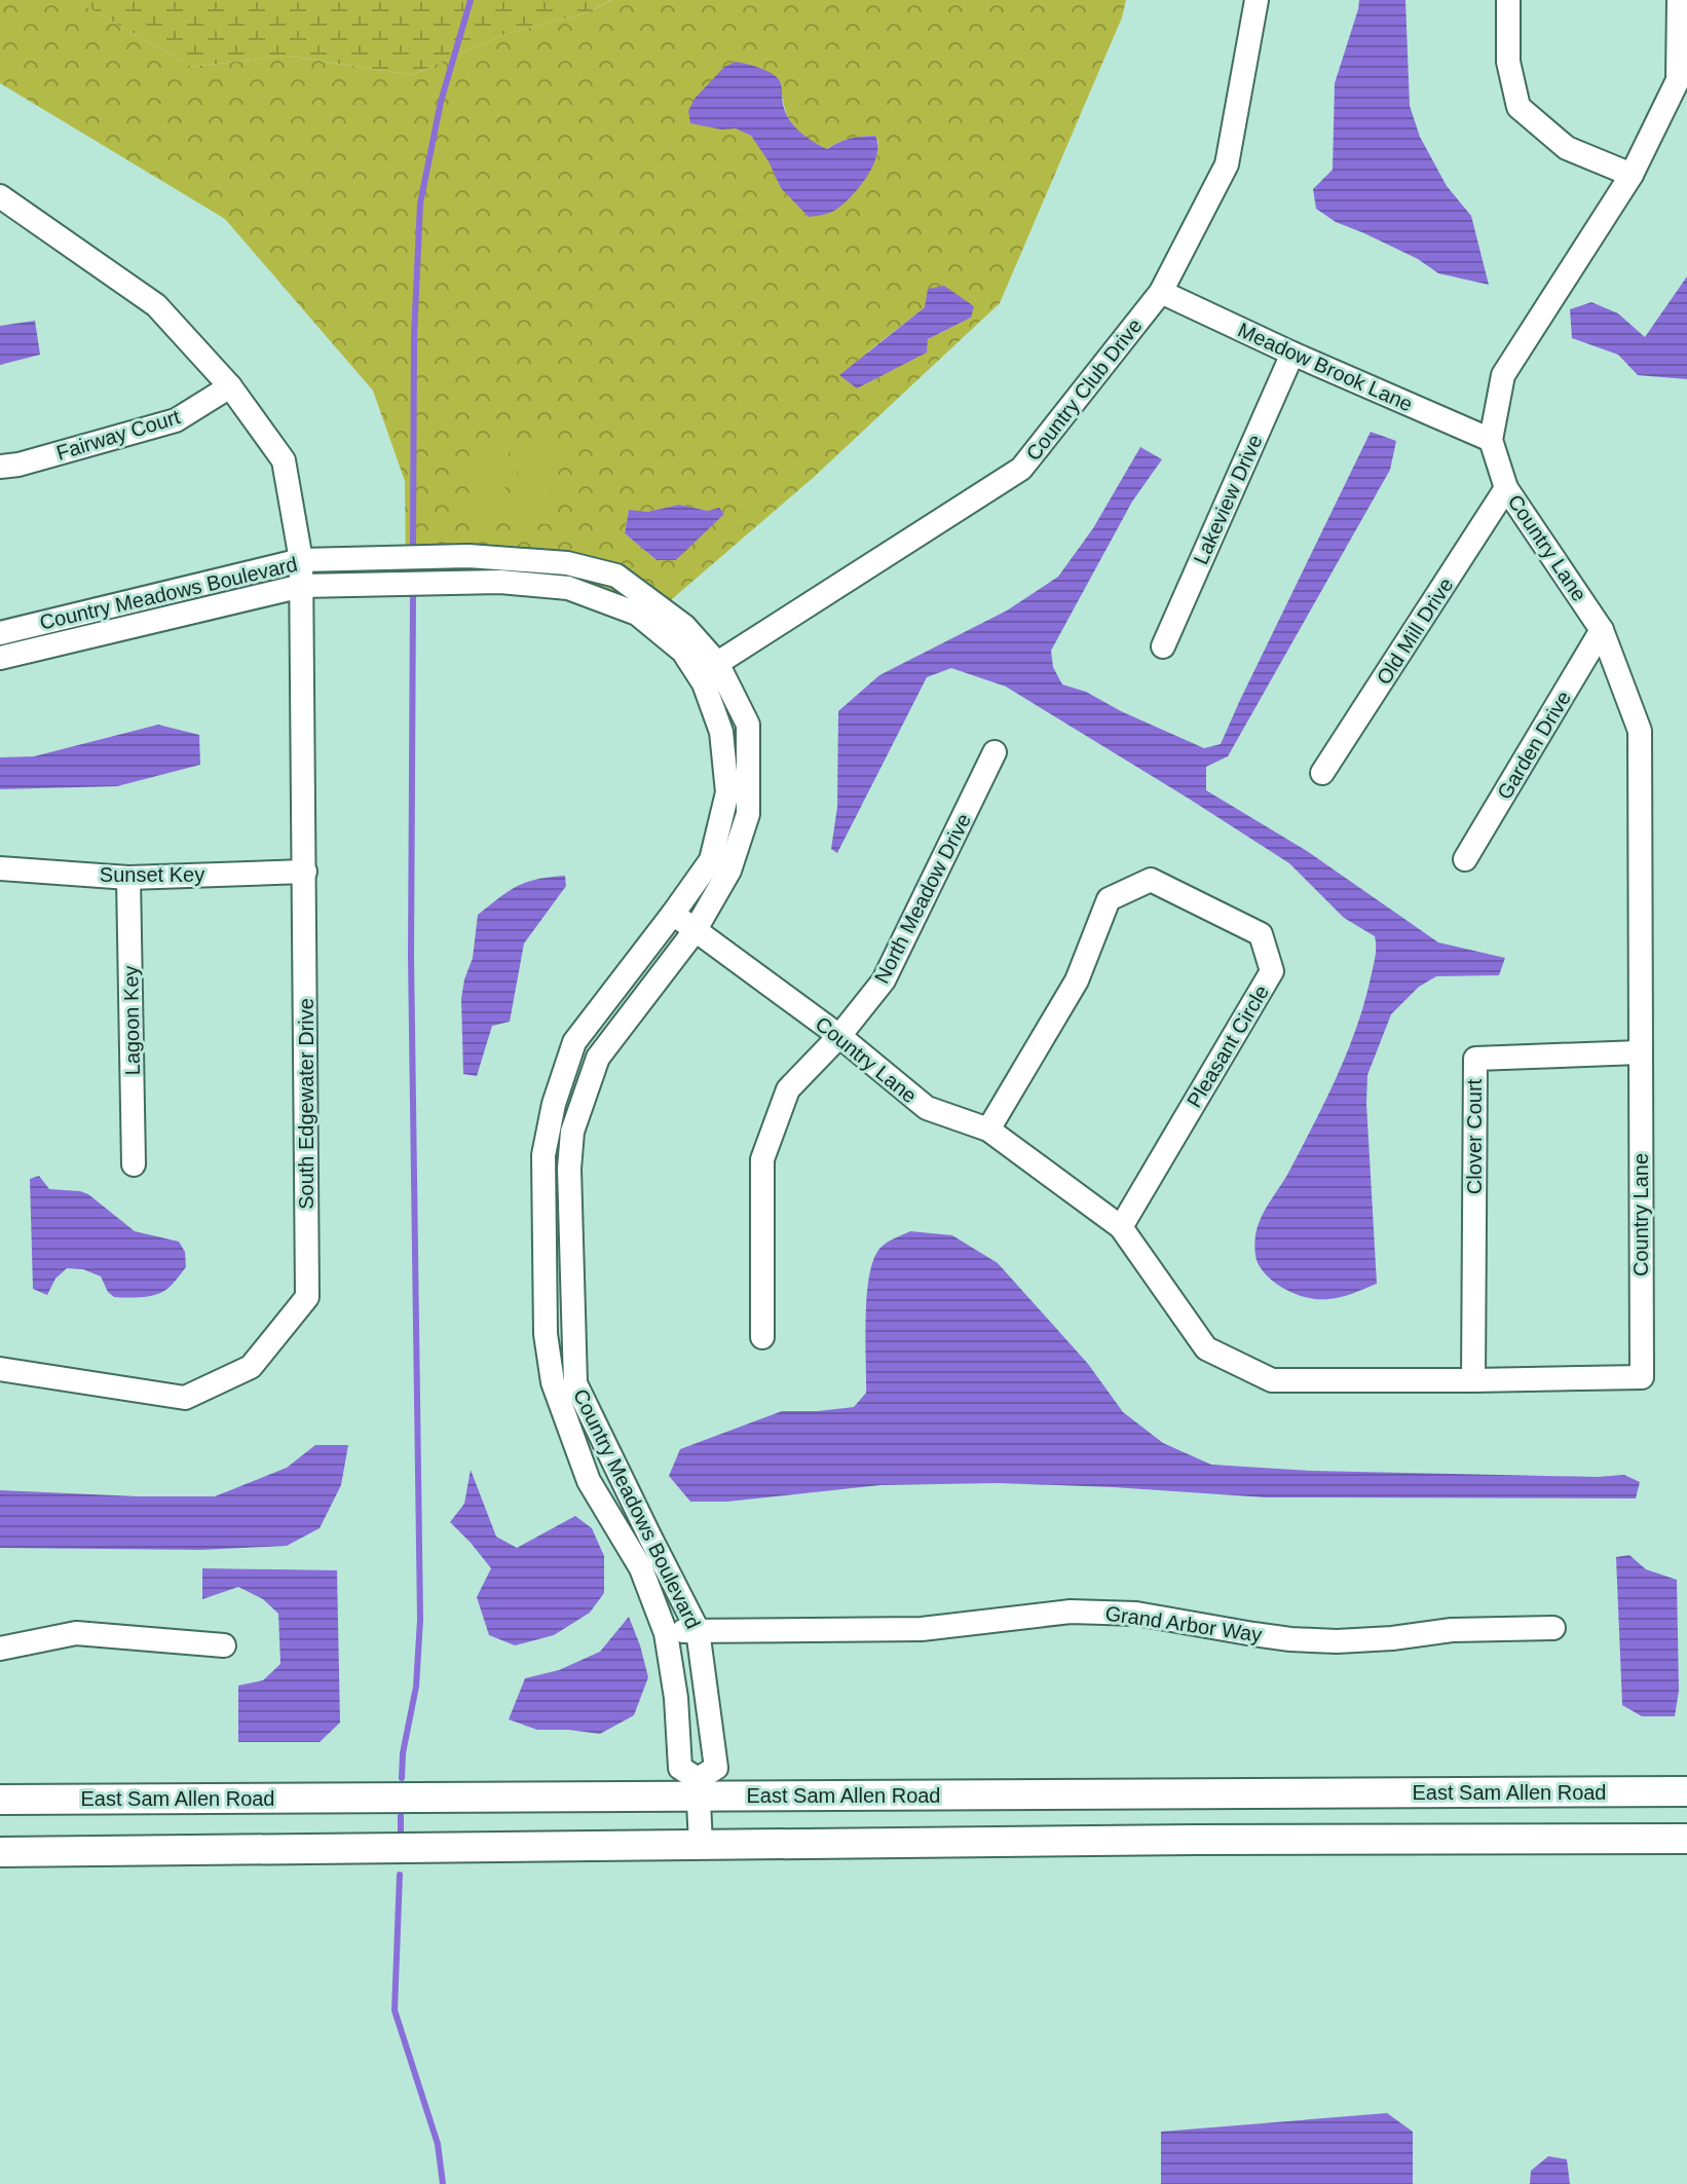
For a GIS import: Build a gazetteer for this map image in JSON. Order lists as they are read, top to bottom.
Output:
{
  "streets": {
    "main road": ["East Sam Allen Road"],
    "street": [
      "Meadow Brook Lane",
      "Country Club Drive",
      "Fairway Court",
      "Lakeview Drive",
      "Country Lane",
      "Country Meadows Boulevard",
      "Old Mill Drive",
      "Garden Drive",
      "Sunset Key",
      "North Meadow Drive",
      "Lagoon Key",
      "Pleasant Circle",
      "South Edgewater Drive",
      "Clover Court",
      "Grand Arbor Way"
    ]
  },
  "crossings": [
    ["Meadow Brook Lane", "Country Club Drive"],
    ["Meadow Brook Lane", "Lakeview Drive"],
    ["Meadow Brook Lane", "Country Lane"],
    ["Country Club Drive", "Country Meadows Boulevard"],
    ["Fairway Court", "South Edgewater Drive"],
    ["Country Lane", "Country Meadows Boulevard"],
    ["Country Lane", "Old Mill Drive"],
    ["Country Lane", "Garden Drive"],
    ["Country Lane", "North Meadow Drive"],
    ["Country Lane", "Pleasant Circle"],
    ["Country Lane", "Clover Court"],
    ["Country Meadows Boulevard", "South Edgewater Drive"],
    ["Country Meadows Boulevard", "Grand Arbor Way"],
    ["Country Meadows Boulevard", "East Sam Allen Road"],
    ["Sunset Key", "Lagoon Key"],
    ["Sunset Key", "South Edgewater Drive"]
  ]
}
